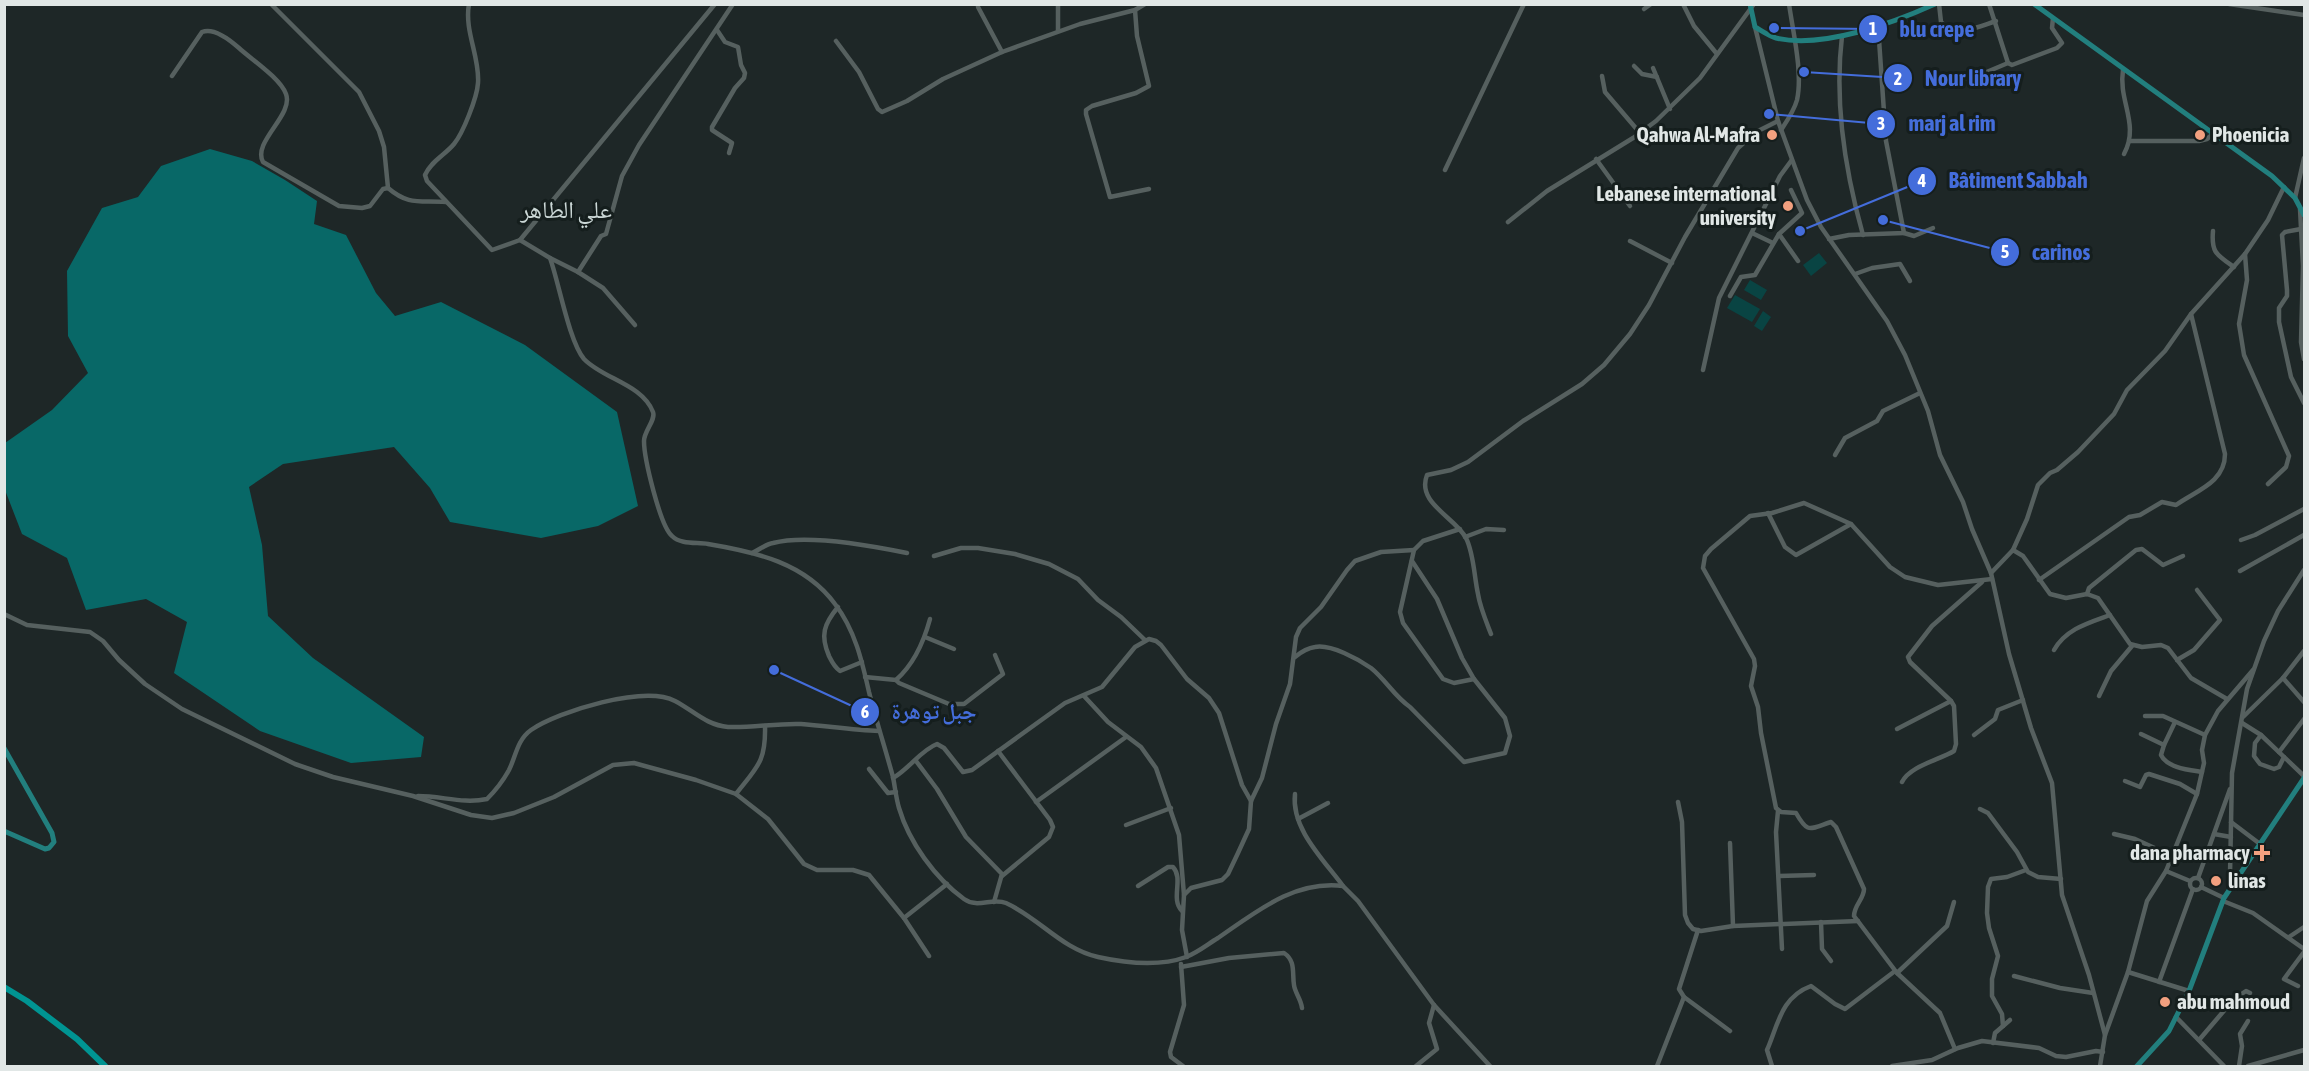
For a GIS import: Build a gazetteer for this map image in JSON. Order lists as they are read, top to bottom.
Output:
{
  "districts": ["علي الطاهر"],
  "places": {
    "other": [
      "blu crepe",
      "Nour library",
      "marj al rim",
      "Qahwa Al-Mafra",
      "Phoenicia",
      "Lebanese international university",
      "carinos",
      "Bâtiment Sabbah",
      "جبل توهرة",
      "linas",
      "abu mahmoud"
    ],
    "health": ["dana pharmacy"]
  }
}
